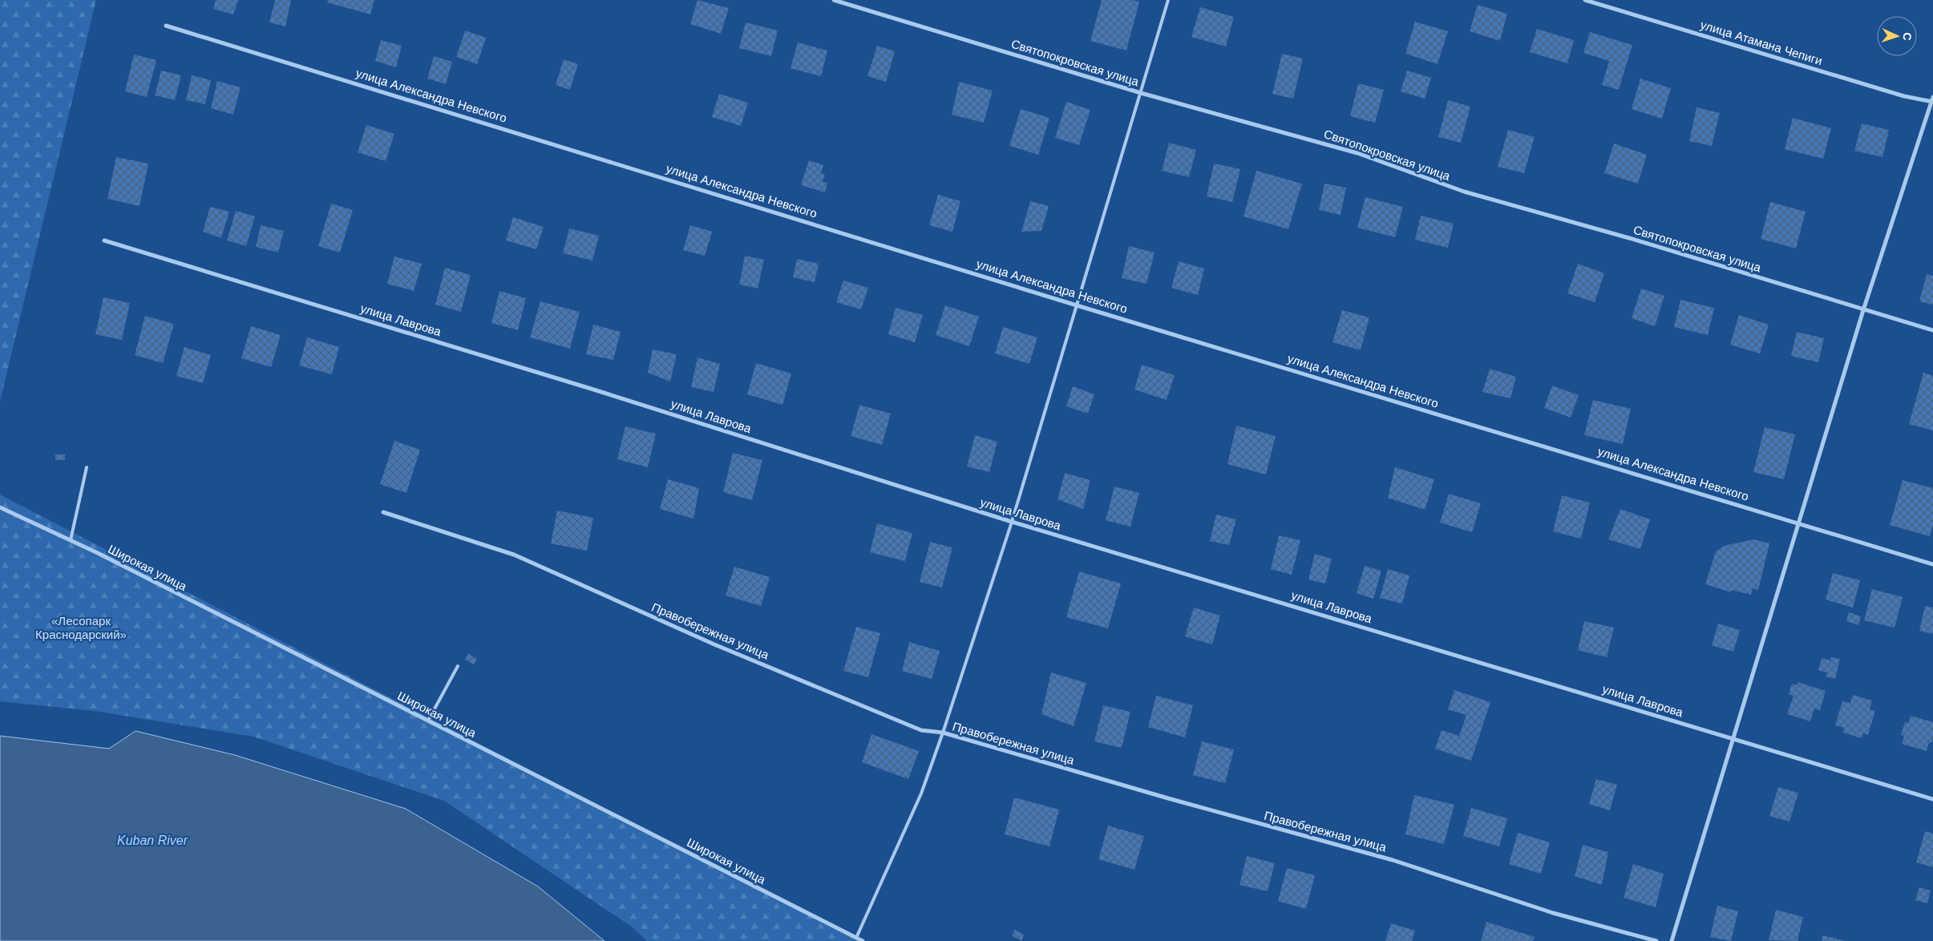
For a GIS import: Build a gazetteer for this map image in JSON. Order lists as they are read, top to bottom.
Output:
{
  "streets": {
    "street": [
      "улица Атамана Чепиги",
      "Святопокровская улица",
      "улица Александра Невского",
      "улица Лаврова",
      "Широкая улица",
      "Правобережная улица"
    ]
  },
  "water": ["Kuban River"],
  "parks": ["«Лесопарк Краснодарский»"],
  "north": "right"
}
